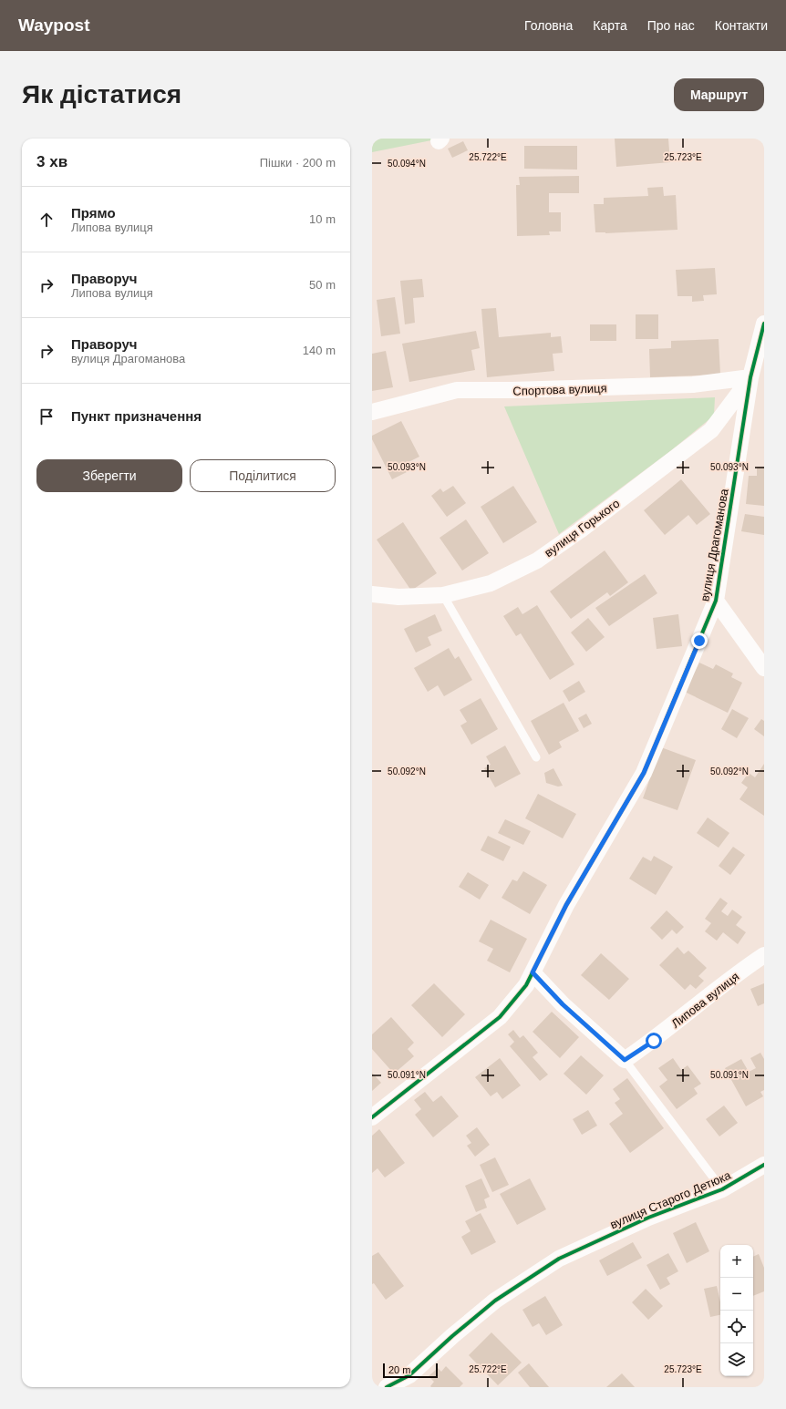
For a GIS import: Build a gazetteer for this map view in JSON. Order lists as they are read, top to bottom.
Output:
{
  "streets": {
    "street": [
      "Спортова вулиця",
      "вулиця Горького",
      "вулиця Драгоманова",
      "Липова вулиця",
      "вулиця Старого Детюка"
    ]
  },
  "crossings": [
    ["Спортова вулиця", "вулиця Горького"],
    ["Спортова вулиця", "вулиця Драгоманова"],
    ["вулиця Горького", "вулиця Драгоманова"]
  ],
  "scale_bar": "20 m",
  "page": {
    "header": "Waypost",
    "nav": [
      "Головна",
      "Карта",
      "Про нас",
      "Контакти"
    ],
    "buttons": [
      "Маршрут",
      ["Зберегти", "Поділитися"]
    ],
    "title": "Як дістатися",
    "heading": ["3 хв", "Пішки · 200 m"],
    "list": [
      ["Прямо", "Липова вулиця", "10 m"],
      ["Праворуч", "Липова вулиця", "50 m"],
      ["Праворуч", "вулиця Драгоманова", "140 m"],
      "Пункт призначення"
    ],
    "map_buttons": ["+", "−"],
    "scale": "20 m"
  },
  "coordinates": [
    "25.722°E",
    "25.723°E",
    "50.094°N",
    "50.093°N",
    "50.092°N",
    "50.091°N"
  ]
}
